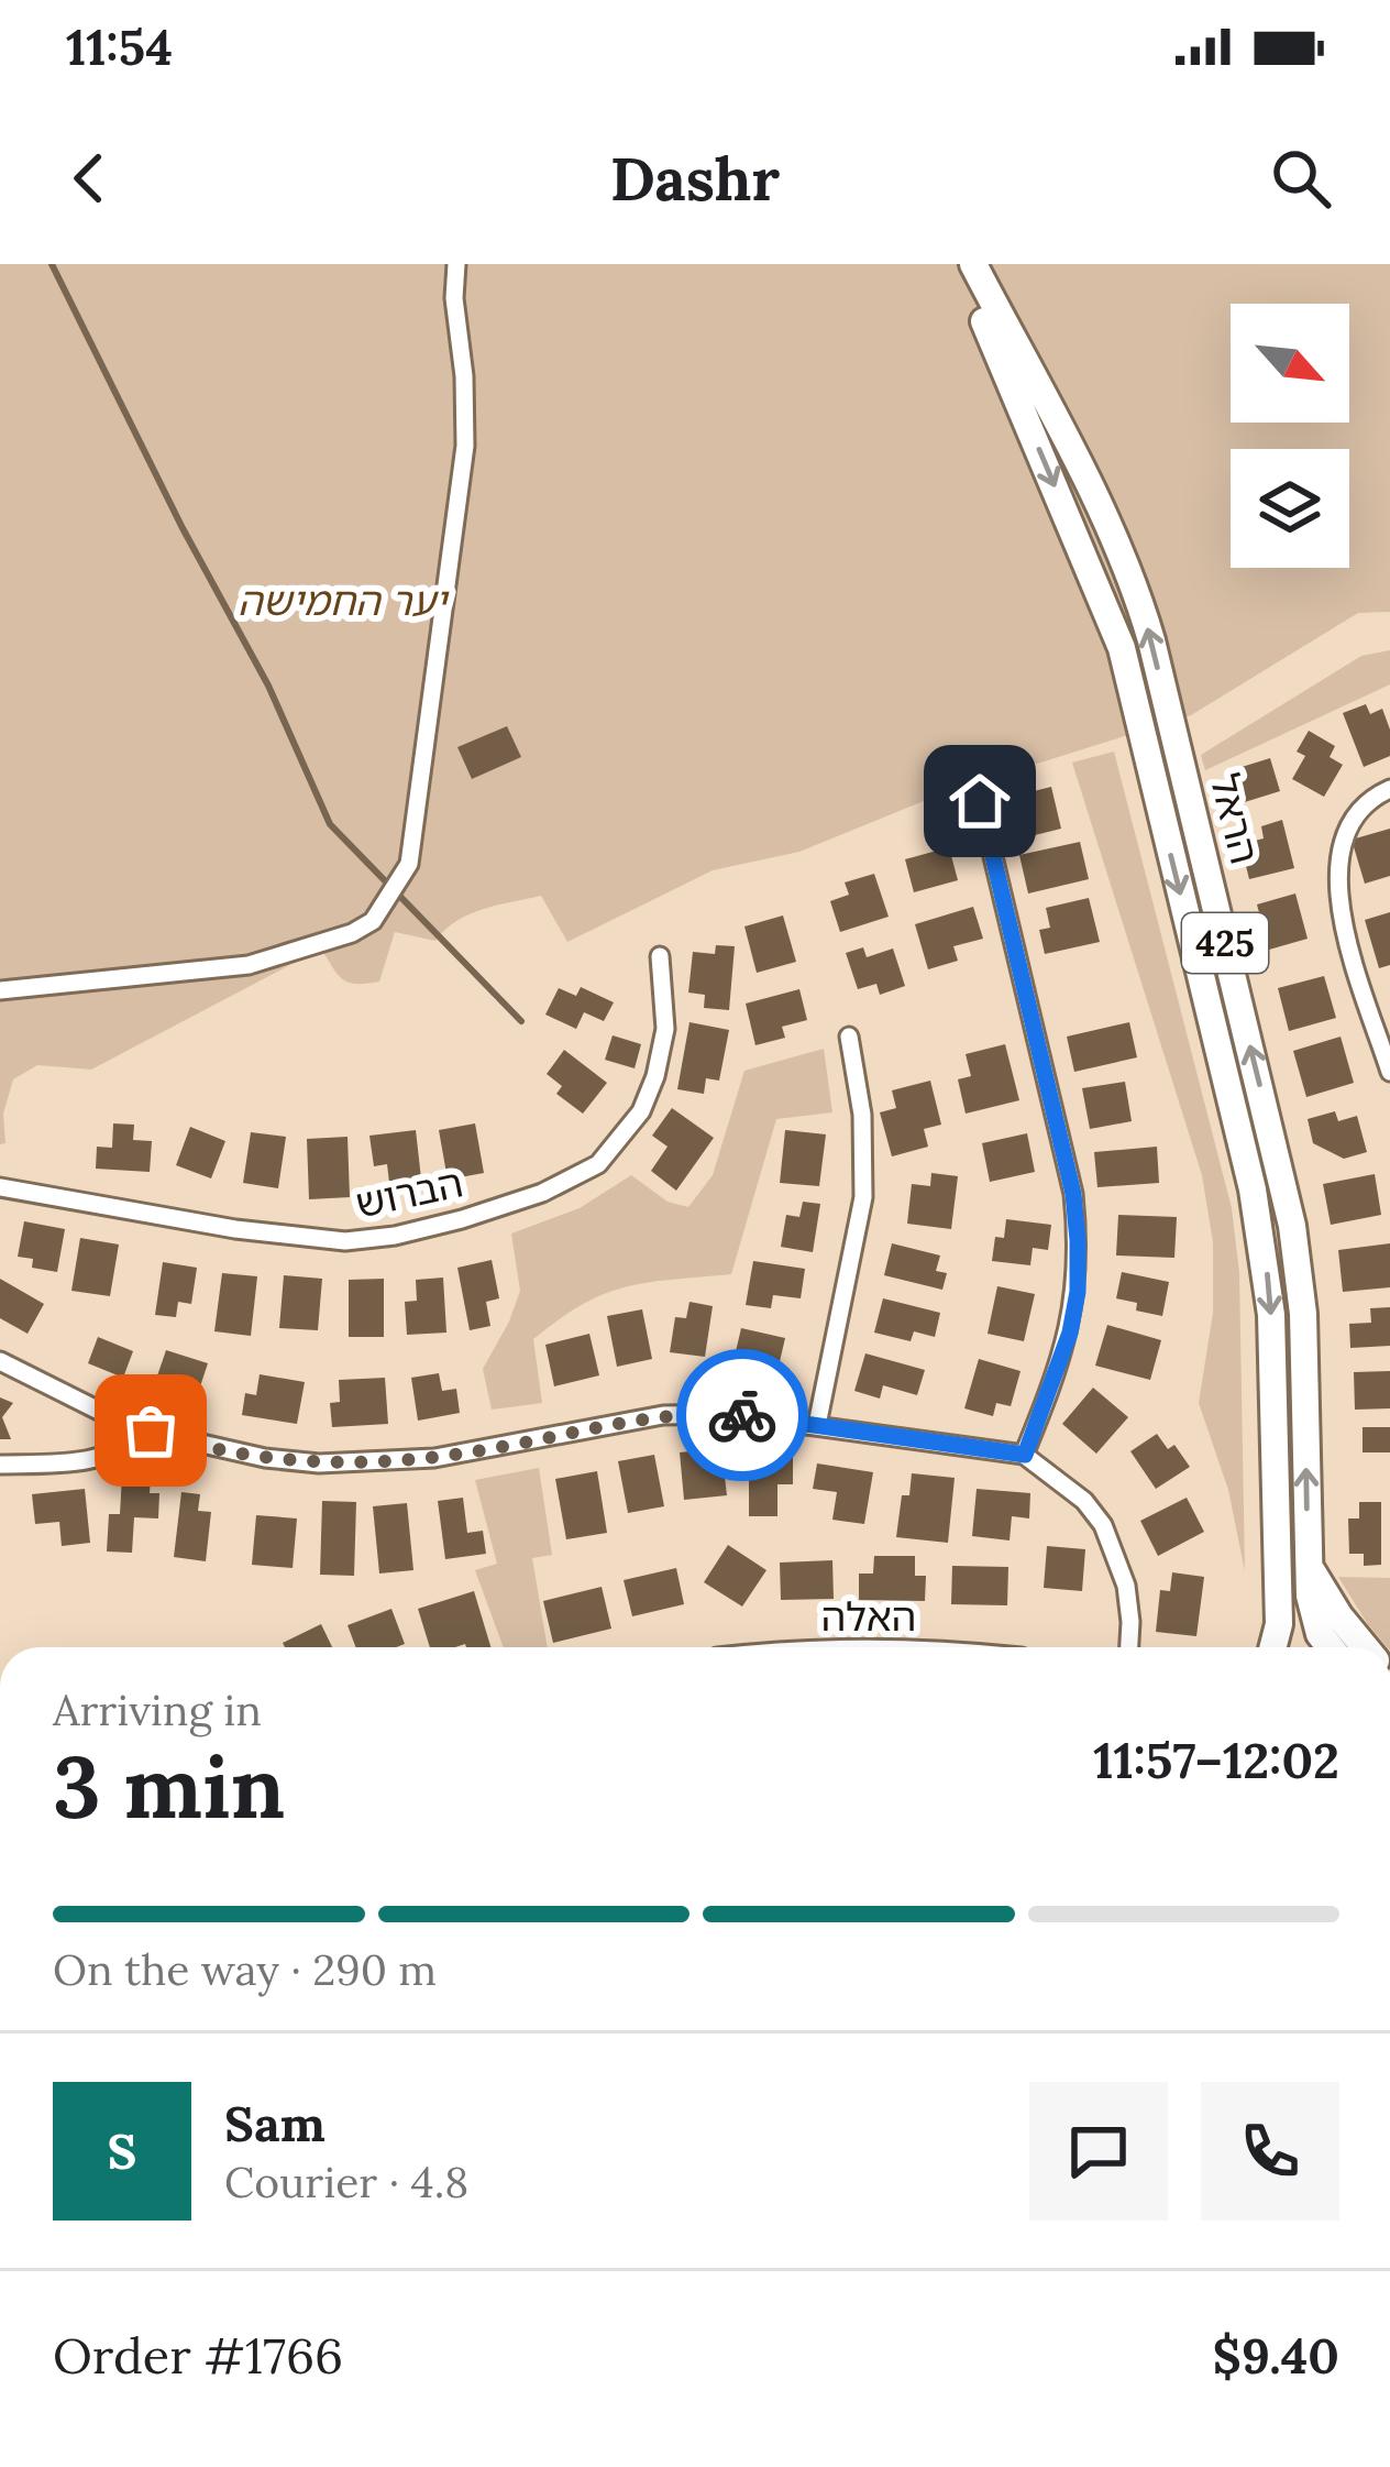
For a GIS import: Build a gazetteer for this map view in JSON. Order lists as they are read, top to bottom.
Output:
{
  "streets": {
    "main road": ["הראל", "425"],
    "street": ["הברוש"]
  },
  "parks": ["יער החמישה"],
  "north": "bottom right",
  "page": {
    "status": "11:54",
    "header": "Dashr",
    "heading": ["3 min", "Arriving in", "11:57–12:02"],
    "panel": [
      "Sam",
      "Courier · 4.8",
      "Order #1766",
      "$9.40"
    ],
    "bar": "On the way · 290 m",
    "round": "S"
  }
}
